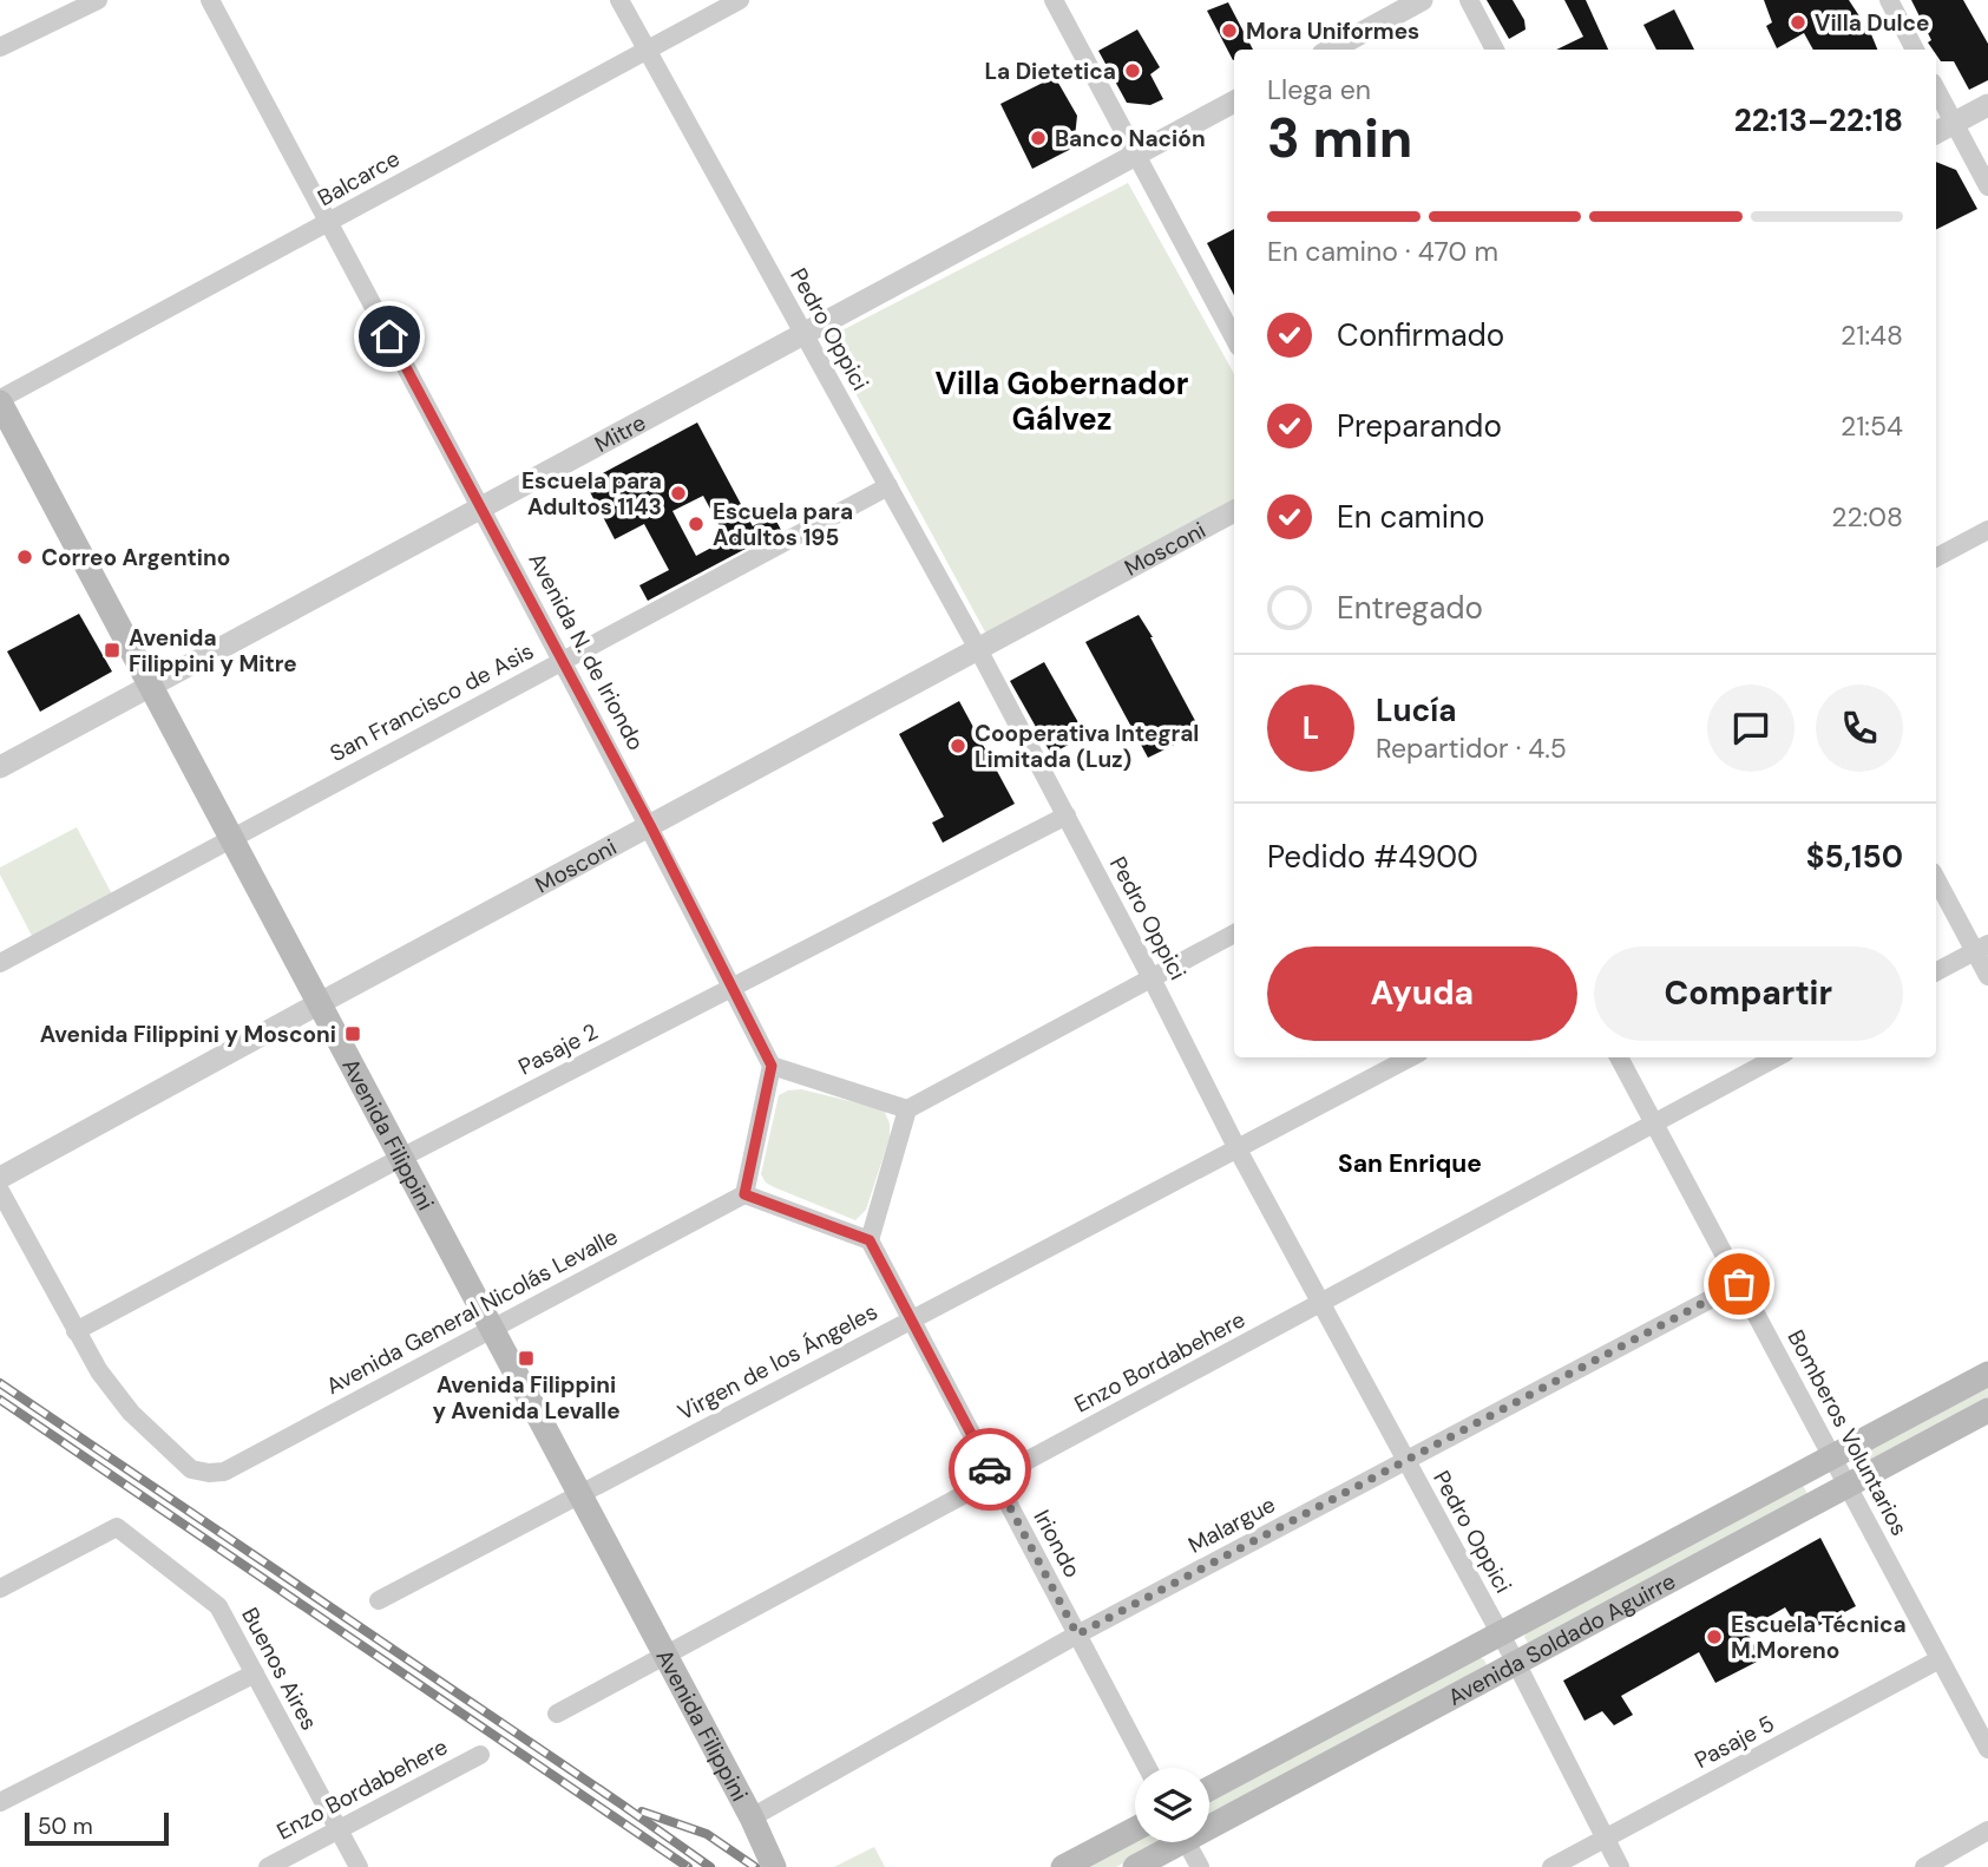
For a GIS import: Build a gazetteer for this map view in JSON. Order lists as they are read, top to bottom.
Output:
{
  "streets": {
    "main road": ["Avenida Filippini", "Avenida Soldado Aguirre"],
    "street": [
      "Balcarce",
      "Pedro Oppici",
      "Mitre",
      "Mosconi",
      "Avenida N. de Iriondo",
      "San Francisco de Asis",
      "Pasaje 2",
      "Avenida General Nicolás Levalle",
      "Virgen de los Ángeles",
      "Enzo Bordabehere",
      "Bomberos Voluntarios",
      "Malargue",
      "Iriondo",
      "Buenos Aires",
      "Pasaje 5"
    ]
  },
  "crossings": [
    ["Balcarce", "Pedro Oppici"],
    ["Balcarce", "Avenida N. de Iriondo"],
    ["Balcarce", "Avenida Filippini"],
    ["Pedro Oppici", "Mitre"],
    ["Pedro Oppici", "Mosconi"],
    ["Pedro Oppici", "San Francisco de Asis"],
    ["Pedro Oppici", "Pasaje 2"],
    ["Pedro Oppici", "Virgen de los Ángeles"],
    ["Pedro Oppici", "Enzo Bordabehere"],
    ["Pedro Oppici", "Malargue"],
    ["Pedro Oppici", "Avenida Soldado Aguirre"],
    ["Pedro Oppici", "Pasaje 5"],
    ["Mitre", "Avenida N. de Iriondo"],
    ["Mitre", "Avenida Filippini"],
    ["Mosconi", "Avenida N. de Iriondo"],
    ["Mosconi", "Avenida Filippini"],
    ["Avenida N. de Iriondo", "San Francisco de Asis"],
    ["Avenida N. de Iriondo", "Pasaje 2"],
    ["San Francisco de Asis", "Avenida Filippini"],
    ["Pasaje 2", "Avenida Filippini"],
    ["Pasaje 2", "Avenida General Nicolás Levalle"],
    ["Avenida Filippini", "Avenida General Nicolás Levalle"],
    ["Avenida Filippini", "Virgen de los Ángeles"],
    ["Avenida Filippini", "Enzo Bordabehere"],
    ["Avenida Filippini", "Malargue"],
    ["Virgen de los Ángeles", "Iriondo"],
    ["Enzo Bordabehere", "Bomberos Voluntarios"],
    ["Enzo Bordabehere", "Iriondo"],
    ["Enzo Bordabehere", "Buenos Aires"],
    ["Bomberos Voluntarios", "Malargue"],
    ["Bomberos Voluntarios", "Avenida Soldado Aguirre"],
    ["Bomberos Voluntarios", "Pasaje 5"],
    ["Malargue", "Iriondo"]
  ],
  "districts": ["Villa Gobernador Gálvez", "San Enrique"],
  "places": {
    "other": [
      "Villa Dulce",
      "Mora Uniformes",
      "La Dietetica",
      "Banco Nación",
      "Escuela para Adultos 1143",
      "Escuela para Adultos 195",
      "Correo Argentino",
      "Cooperativa Integral Limitada (Luz)",
      "Escuela Técnica M.Moreno"
    ],
    "transit": ["Avenida Filippini y Mitre", "Avenida Filippini y Mosconi", "Avenida Filippini y Avenida Levalle"]
  },
  "scale_bar": "50 m",
  "page": {
    "heading": ["3 min", "Llega en", "22:13–22:18"],
    "panel": [
      "Lucía",
      "Repartidor · 4.5",
      "Pedido #4900",
      "$5,150"
    ],
    "bar": "En camino · 470 m",
    "list": [
      ["Confirmado", "21:48"],
      ["Preparando", "21:54"],
      ["En camino", "22:08"],
      "Entregado"
    ],
    "round": "L",
    "buttons": ["Ayuda", "Compartir"],
    "scale": "50 m"
  }
}
